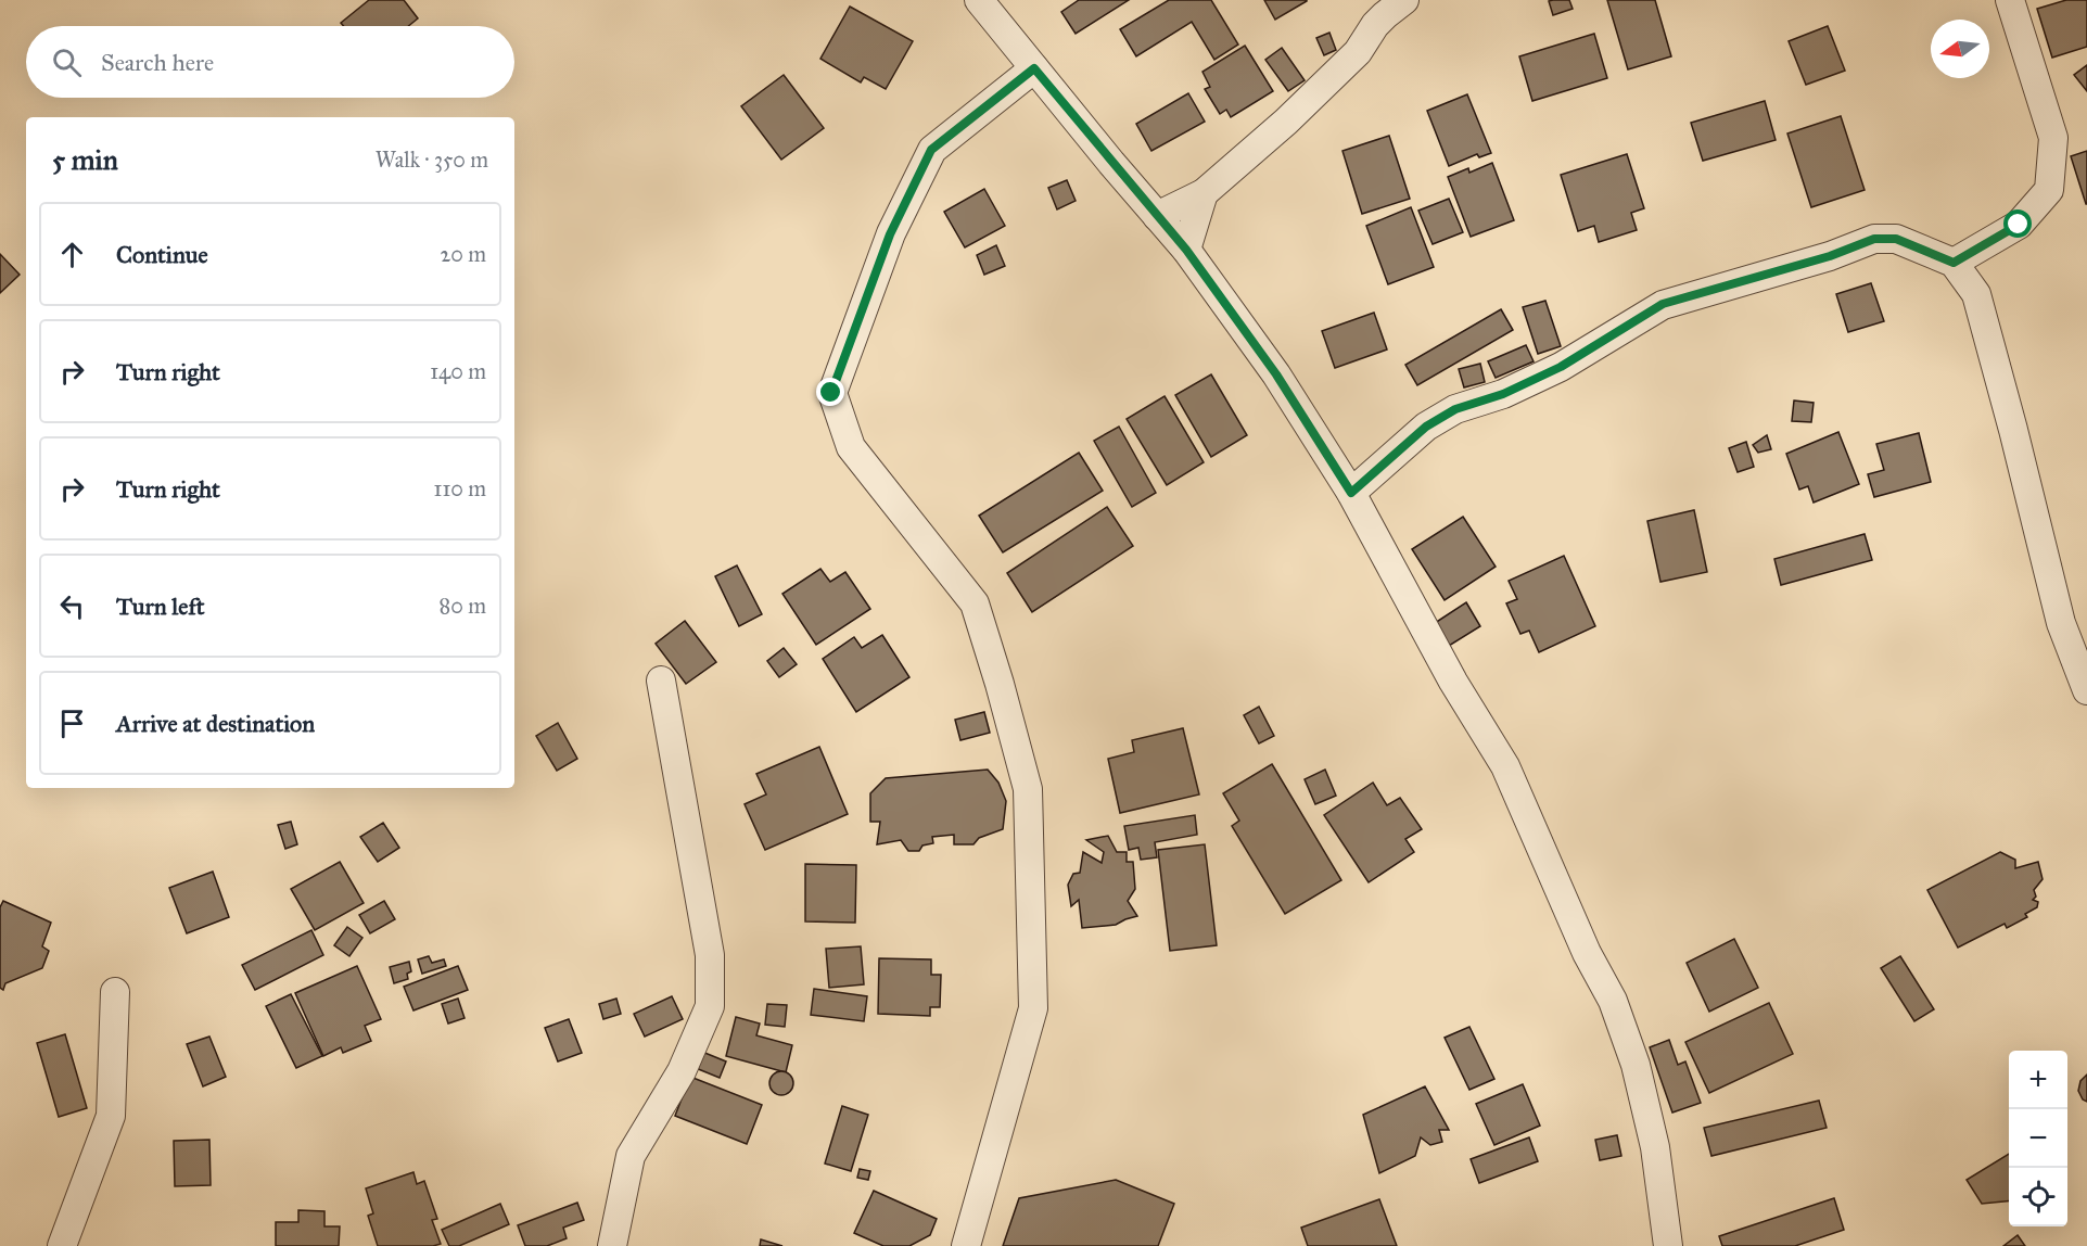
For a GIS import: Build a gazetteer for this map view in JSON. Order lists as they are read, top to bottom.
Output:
{
  "north": "left",
  "page": {
    "search": "Search here",
    "heading": ["5 min", "Walk · 350 m"],
    "list": [
      ["Continue", "20 m"],
      ["Turn right", "140 m"],
      ["Turn right", "110 m"],
      ["Turn left", "80 m"],
      "Arrive at destination"
    ],
    "map_buttons": ["+", "−"]
  }
}
